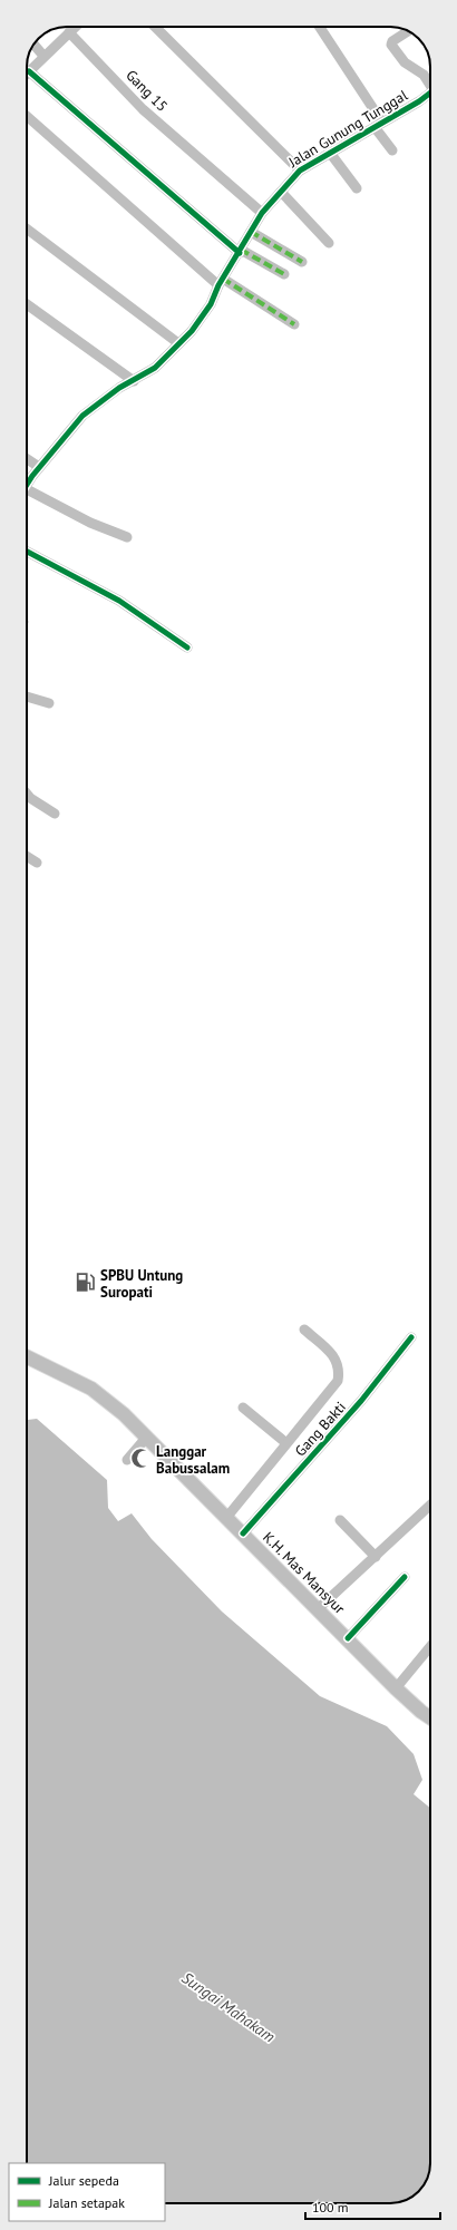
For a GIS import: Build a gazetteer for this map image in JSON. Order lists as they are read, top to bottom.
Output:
{
  "streets": {
    "main road": ["K.H. Mas Mansyur"],
    "street": ["Gang 15", "Jalan Gunung Tunggal", "Gang Bakti"]
  },
  "crossings": [
    ["Gang 15", "Jalan Gunung Tunggal"],
    ["Gang Bakti", "K.H. Mas Mansyur"]
  ],
  "water": ["Sungai Mahakam"],
  "places": {
    "fuel station": ["SPBU Untung Suropati"],
    "mosque": ["Langgar Babussalam"]
  },
  "legend": ["Jalur sepeda", "Jalan setapak"],
  "scale_bar": "100 m"
}
